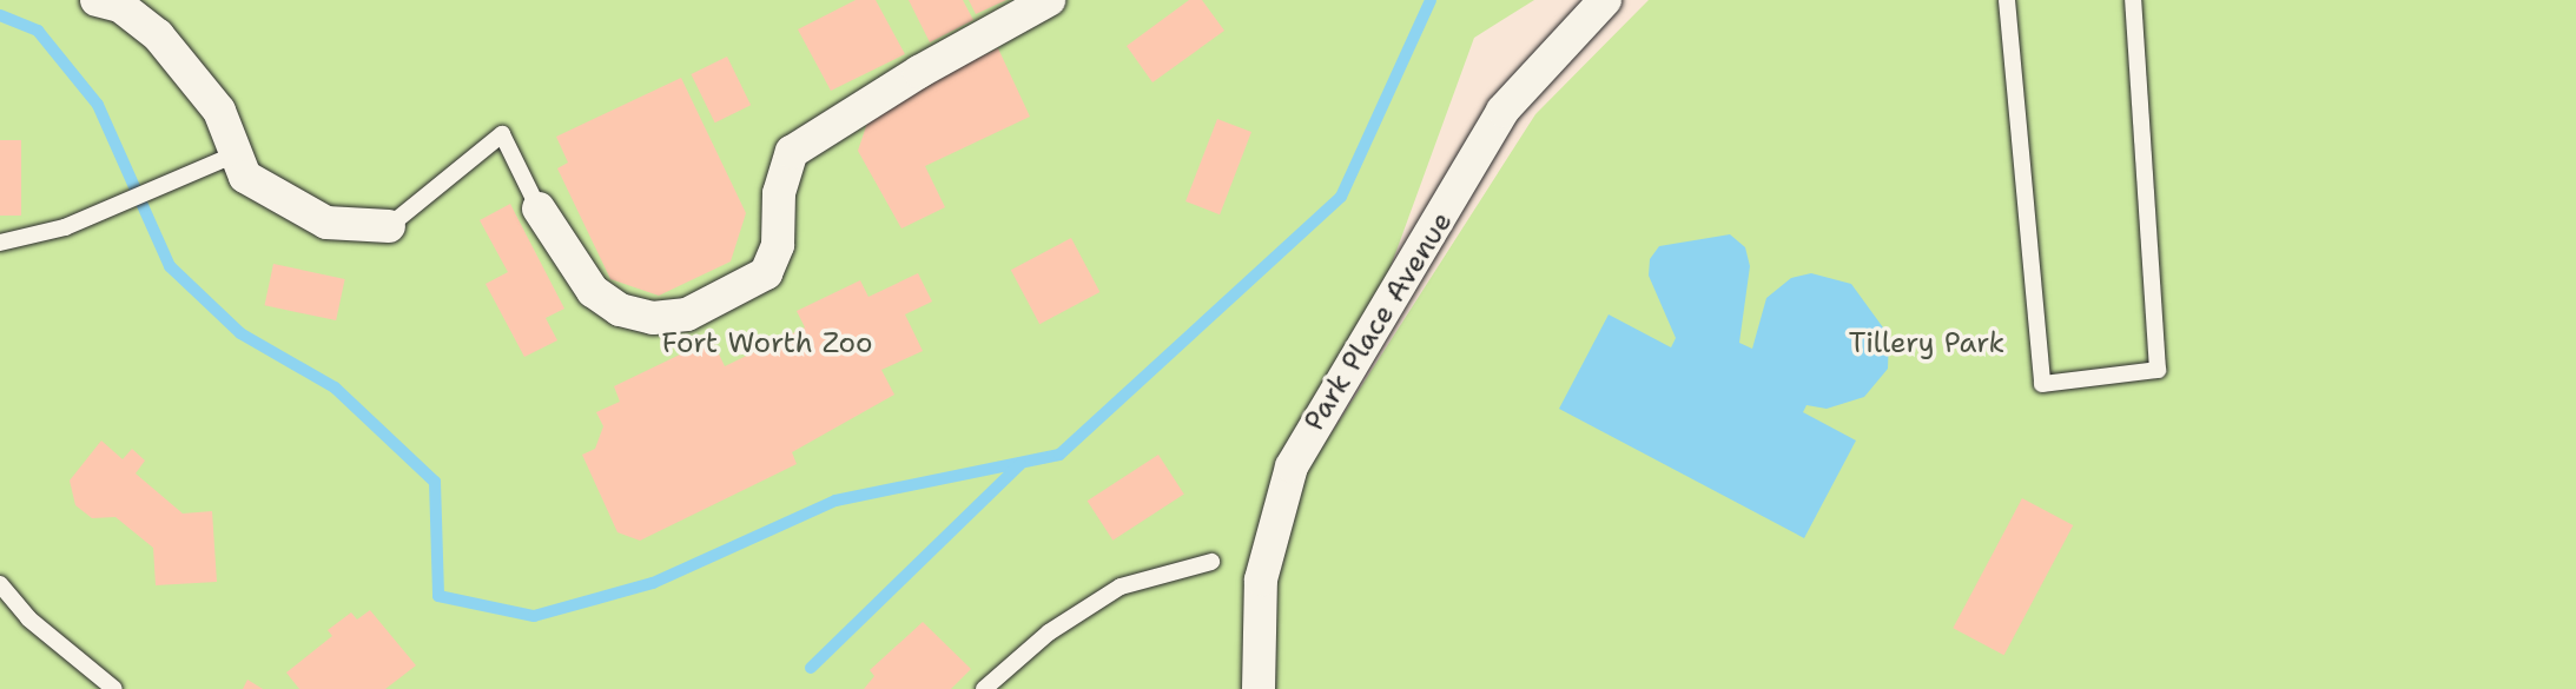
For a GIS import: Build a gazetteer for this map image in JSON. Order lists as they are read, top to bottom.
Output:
{
  "streets": {
    "street": ["Park Place Avenue"]
  },
  "parks": ["Fort Worth Zoo", "Tillery Park"]
}
